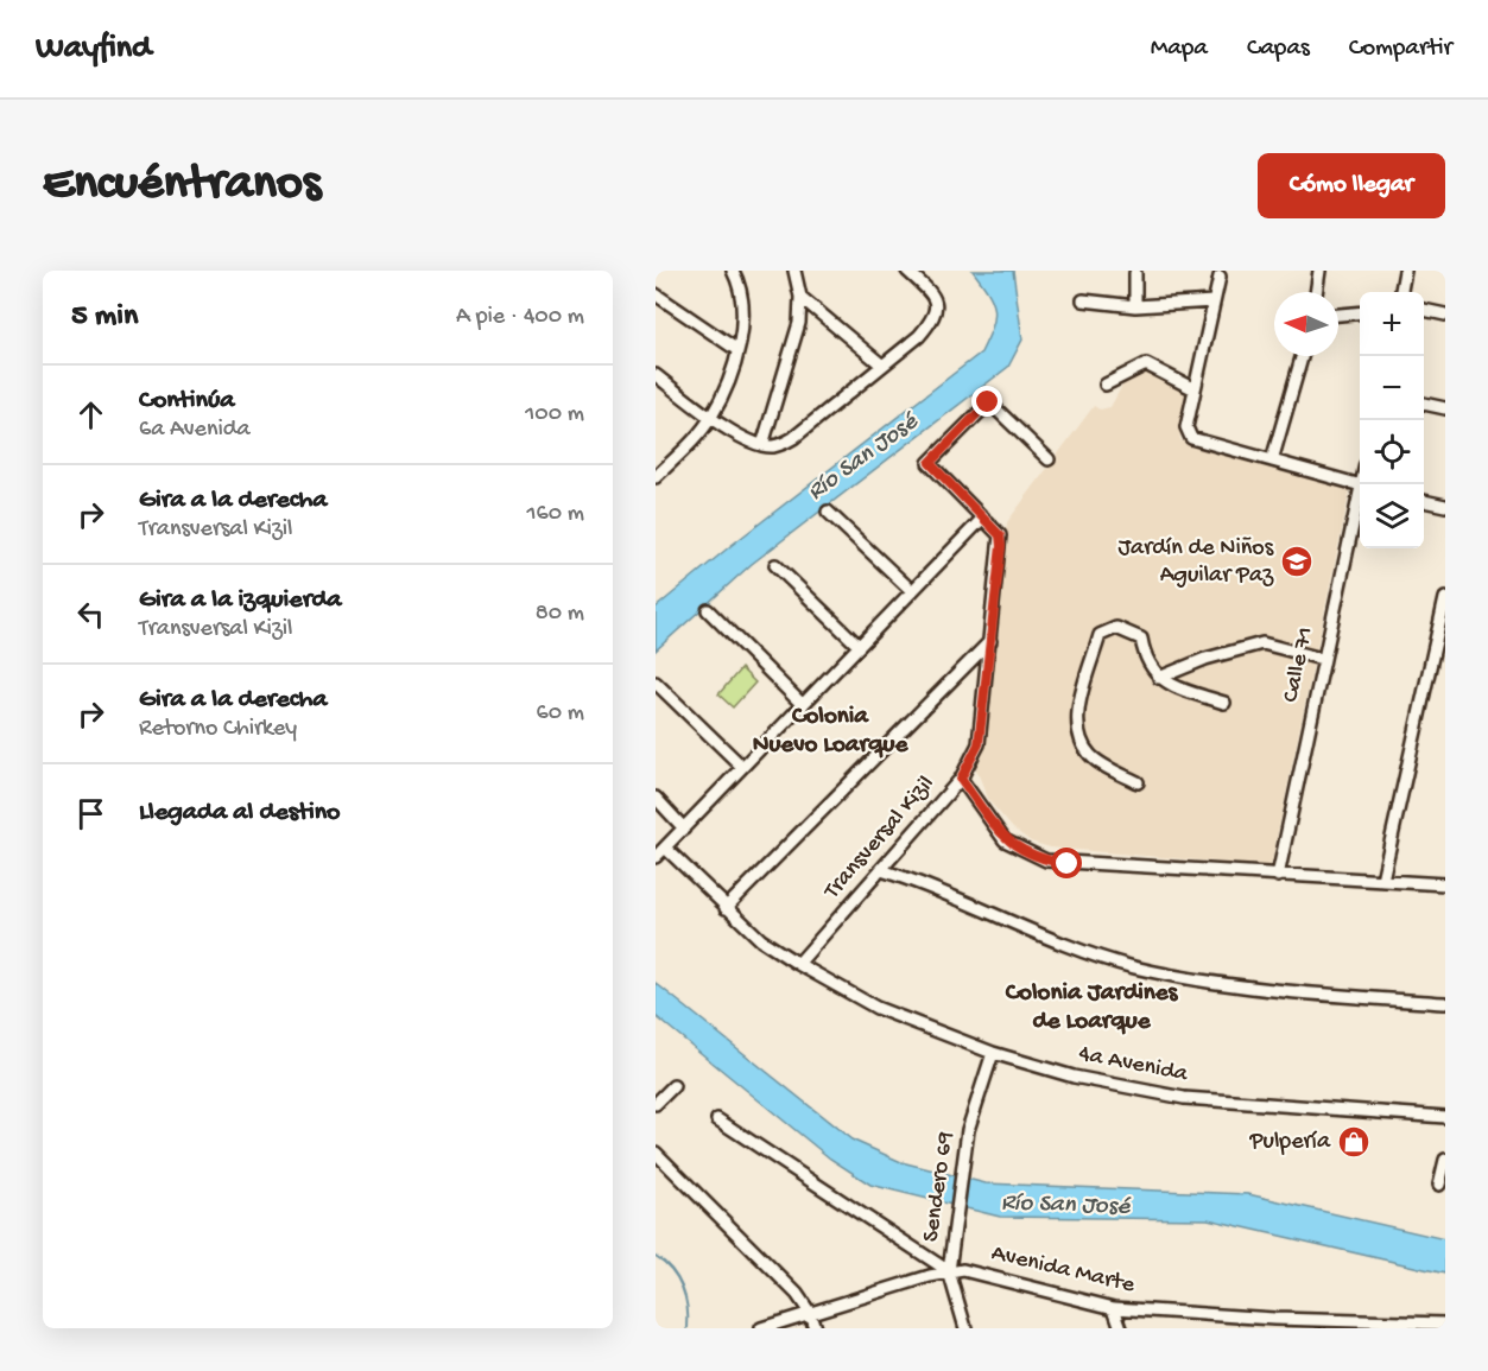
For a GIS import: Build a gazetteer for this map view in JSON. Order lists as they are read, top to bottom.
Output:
{
  "streets": {
    "street": [
      "Calle 71",
      "Transversal Kizil",
      "4a Avenida",
      "Sendero 69",
      "Avenida Marte"
    ]
  },
  "crossings": [
    ["Transversal Kizil", "4a Avenida"],
    ["4a Avenida", "Sendero 69"],
    ["Sendero 69", "Avenida Marte"]
  ],
  "districts": ["Colonia Nuevo Loarque", "Colonia Jardines de Loarque"],
  "water": ["Río San José"],
  "places": {
    "school or university": ["Jardín de Niños Aguilar Paz"],
    "shop": ["Pulpería"]
  },
  "north": "left",
  "page": {
    "header": "Wayfind",
    "nav": ["Mapa", "Capas", "Compartir"],
    "buttons": "Cómo llegar",
    "title": "Encuéntranos",
    "heading": ["5 min", "A pie · 400 m"],
    "map_buttons": ["+", "−"],
    "list": [
      ["Continúa", "6a Avenida", "100 m"],
      ["Gira a la derecha", "Transversal Kizil", "160 m"],
      ["Gira a la izquierda", "Transversal Kizil", "80 m"],
      ["Gira a la derecha", "Retorno Chirkey", "60 m"],
      "Llegada al destino"
    ]
  }
}
